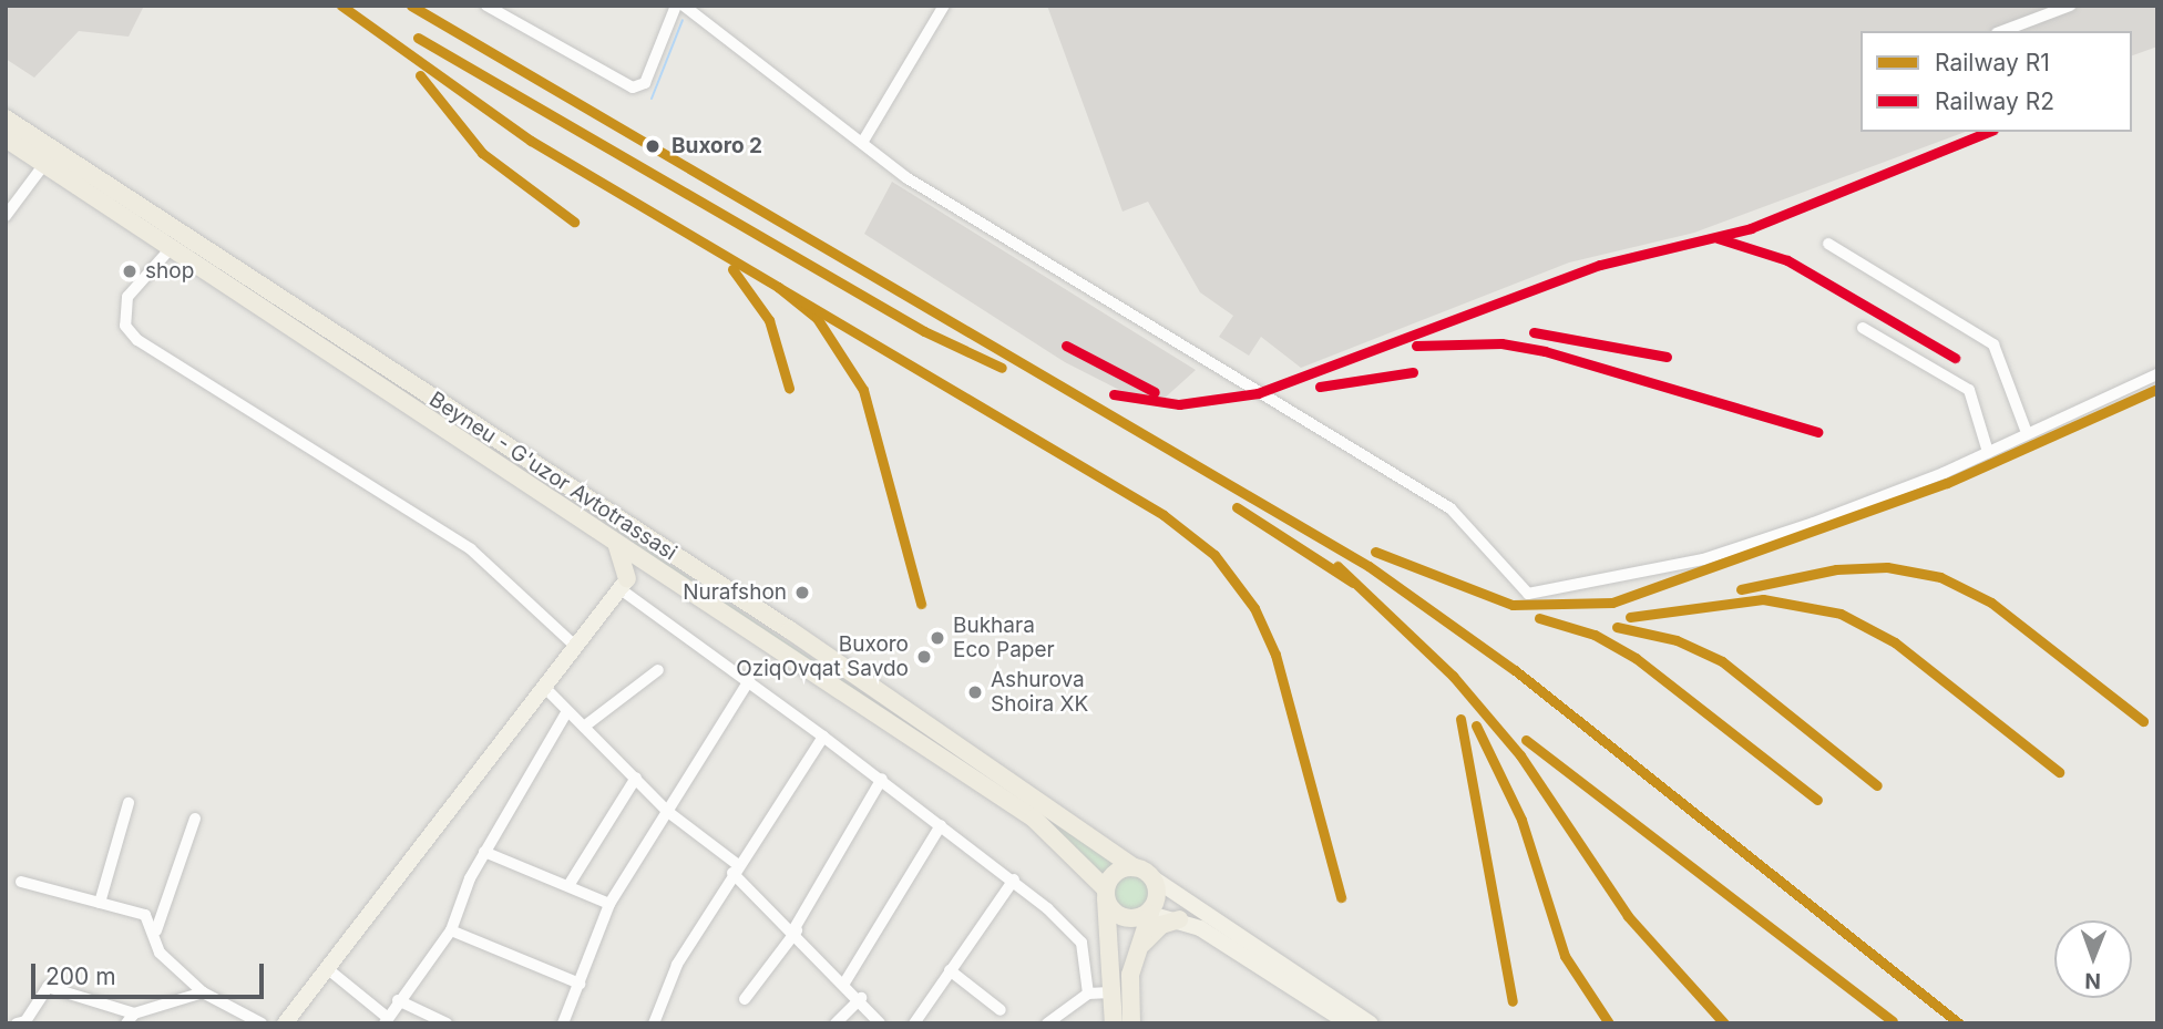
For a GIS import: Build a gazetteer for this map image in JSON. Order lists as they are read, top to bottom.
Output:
{
  "streets": {
    "highway": ["Beyneu - G'uzor Avtotrassasi"]
  },
  "places": [
    "Buxoro 2",
    "shop",
    "Nurafshon",
    "Bukhara Eco Paper",
    "Buxoro OziqOvqat Savdo",
    "Ashurova Shoira XK"
  ],
  "lines": ["rail line R1", "rail line R2"],
  "legend": ["Railway R1", "Railway R2"],
  "scale_bar": "200 m",
  "north": "bottom"
}
